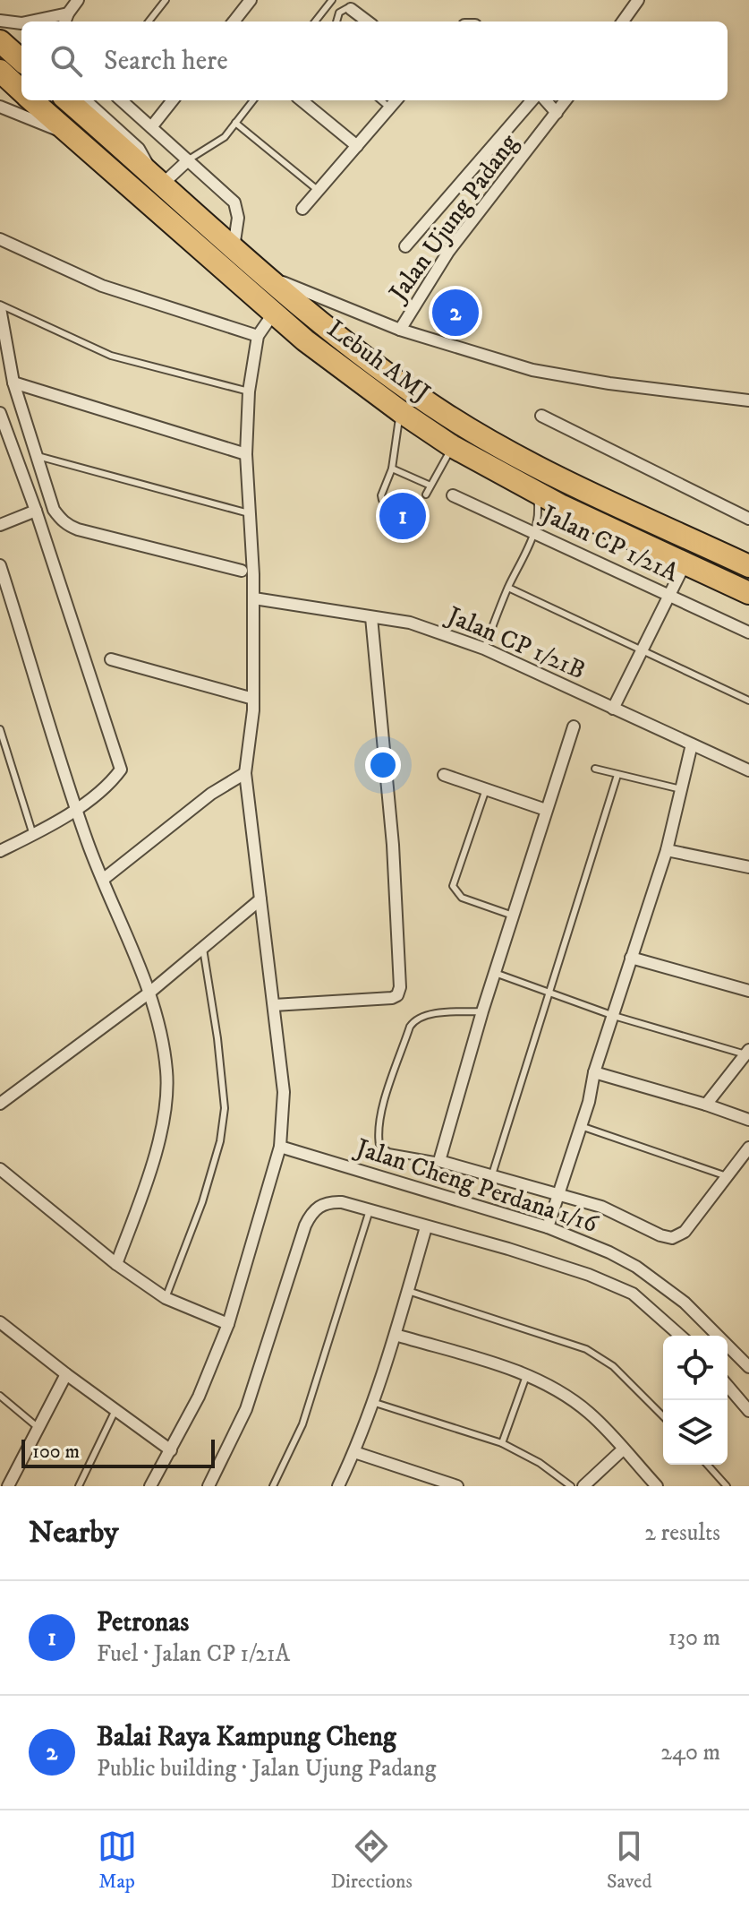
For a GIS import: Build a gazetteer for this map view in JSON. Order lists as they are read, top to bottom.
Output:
{
  "streets": {
    "highway": ["Lebuh AMJ"],
    "street": [
      "Jalan Ujung Padang",
      "Jalan CP 1/21A",
      "Jalan CP 1/21B",
      "Jalan Cheng Perdana 1/16"
    ]
  },
  "scale_bar": "100 m",
  "page": {
    "search": "Search here",
    "pins": ["2", "1"],
    "scale": "100 m",
    "heading": ["Nearby", "2 results"],
    "list": [
      {
        "mark": "1",
        "name": "Petronas",
        "note": "Fuel · Jalan CP 1/21A",
        "value": "130 m"
      },
      {
        "mark": "2",
        "name": "Balai Raya Kampung Cheng",
        "note": "Public building · Jalan Ujung Padang",
        "value": "240 m"
      }
    ],
    "nav": ["Map", "Directions", "Saved"]
  }
}
